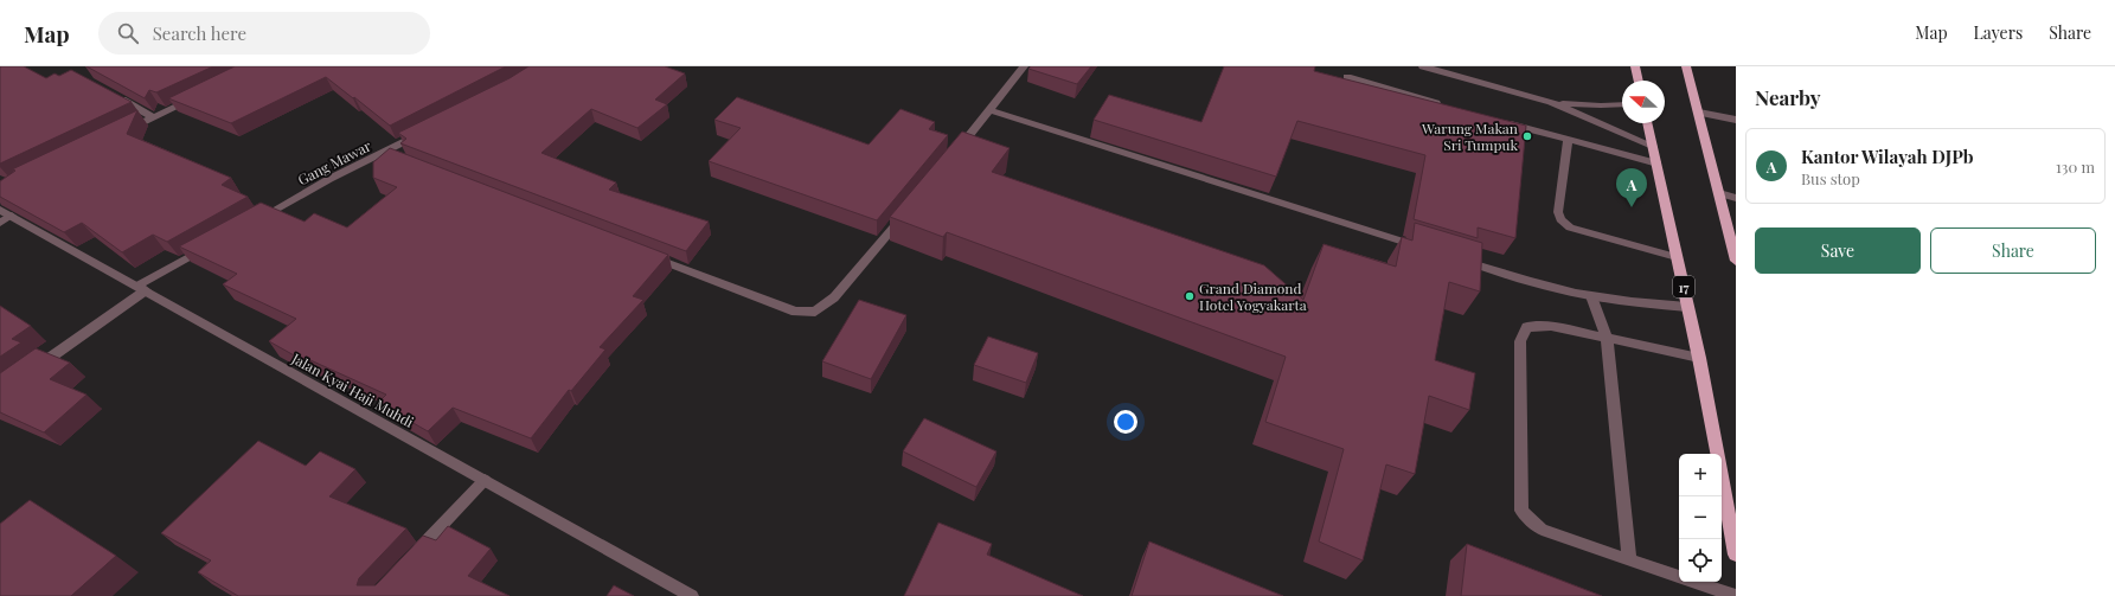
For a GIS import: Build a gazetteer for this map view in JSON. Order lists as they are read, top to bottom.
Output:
{
  "streets": {
    "highway": ["17"],
    "street": ["Gang Mawar", "Jalan Kyai Haji Muhdi"]
  },
  "places": ["Warung Makan Sri Tumpuk", "Grand Diamond Hotel Yogyakarta"],
  "north": "left",
  "page": {
    "header": "Map",
    "search": "Search here",
    "nav": ["Map", "Layers", "Share"],
    "heading": "Nearby",
    "list": [
      {
        "mark": "A",
        "name": "Kantor Wilayah DJPb",
        "note": "Bus stop",
        "value": "130 m"
      }
    ],
    "pins": "A",
    "buttons": ["Save", "Share"],
    "map_buttons": ["+", "−"]
  }
}
